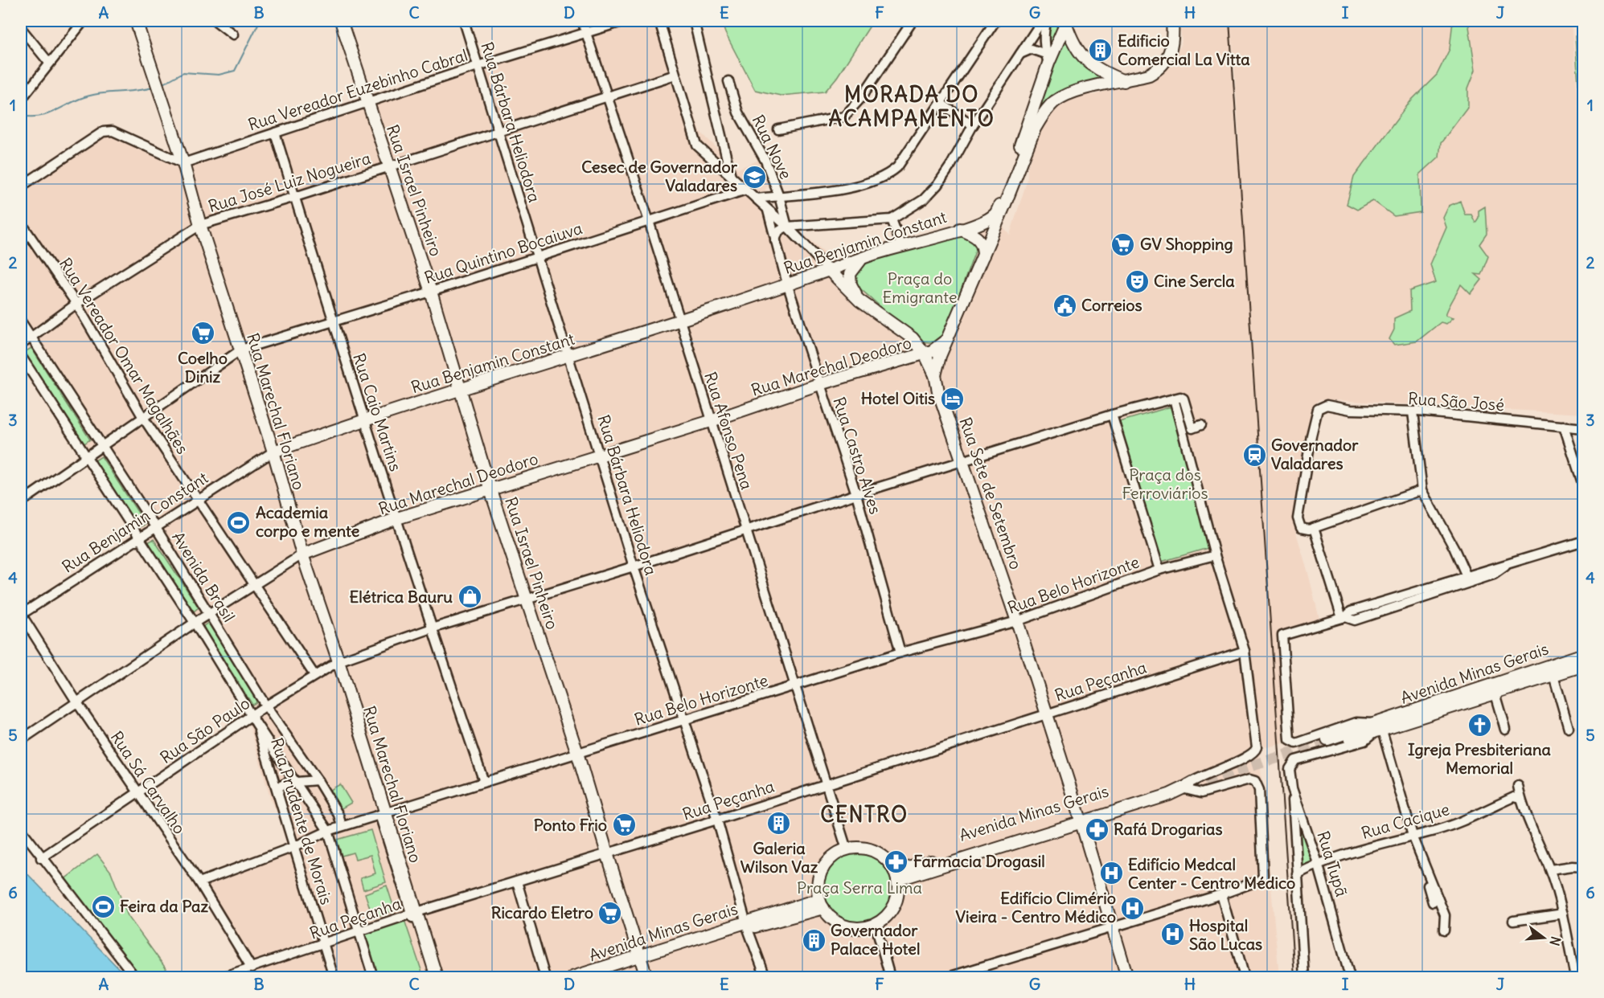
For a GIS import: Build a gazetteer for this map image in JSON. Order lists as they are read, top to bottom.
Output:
{
  "streets": {
    "main road": [
      "Rua Israel Pinheiro",
      "Rua Benjamin Constant",
      "Rua Marechal Deodoro",
      "Rua Marechal Floriano",
      "Rua Sete de Setembro",
      "Avenida Minas Gerais"
    ],
    "street": [
      "Rua Vereador Euzebinho Cabral",
      "Rua Bárbara Heliodora",
      "Rua Nove",
      "Rua José Luiz Nogueira",
      "Rua Quintino Bocaiuva",
      "Rua Vereador Omar Magalhães",
      "Rua São José",
      "Rua Caio Martins",
      "Rua Afonso Pena",
      "Rua Castro Alves",
      "Avenida Brasil",
      "Rua Belo Horizonte",
      "Rua Peçanha",
      "Rua São Paulo",
      "Rua Sá Carvalho",
      "Rua Prudente de Morais",
      "Rua Cacique",
      "Rua Tupã"
    ]
  },
  "crossings": [
    ["Rua Vereador Euzebinho Cabral", "Rua Bárbara Heliodora"],
    ["Rua Vereador Euzebinho Cabral", "Rua Israel Pinheiro"],
    ["Rua Vereador Euzebinho Cabral", "Rua Marechal Floriano"],
    ["Rua Vereador Euzebinho Cabral", "Rua Caio Martins"],
    ["Rua Vereador Euzebinho Cabral", "Rua Afonso Pena"],
    ["Rua Bárbara Heliodora", "Rua José Luiz Nogueira"],
    ["Rua Bárbara Heliodora", "Rua Benjamin Constant"],
    ["Rua Bárbara Heliodora", "Rua Quintino Bocaiuva"],
    ["Rua Bárbara Heliodora", "Rua Marechal Deodoro"],
    ["Rua Bárbara Heliodora", "Rua Belo Horizonte"],
    ["Rua Bárbara Heliodora", "Avenida Minas Gerais"],
    ["Rua Bárbara Heliodora", "Rua Peçanha"],
    ["Rua Bárbara Heliodora", "Rua São Paulo"],
    ["Rua José Luiz Nogueira", "Rua Israel Pinheiro"],
    ["Rua José Luiz Nogueira", "Rua Vereador Omar Magalhães"],
    ["Rua José Luiz Nogueira", "Rua Marechal Floriano"],
    ["Rua José Luiz Nogueira", "Rua Caio Martins"],
    ["Rua José Luiz Nogueira", "Rua Afonso Pena"],
    ["Rua José Luiz Nogueira", "Avenida Brasil"],
    ["Rua Israel Pinheiro", "Rua Benjamin Constant"],
    ["Rua Israel Pinheiro", "Rua Quintino Bocaiuva"],
    ["Rua Israel Pinheiro", "Rua Marechal Deodoro"],
    ["Rua Israel Pinheiro", "Rua Belo Horizonte"],
    ["Rua Israel Pinheiro", "Avenida Minas Gerais"],
    ["Rua Israel Pinheiro", "Rua Peçanha"],
    ["Rua Israel Pinheiro", "Rua São Paulo"],
    ["Rua Benjamin Constant", "Rua Vereador Omar Magalhães"],
    ["Rua Benjamin Constant", "Rua Marechal Floriano"],
    ["Rua Benjamin Constant", "Rua Caio Martins"],
    ["Rua Benjamin Constant", "Rua Afonso Pena"],
    ["Rua Benjamin Constant", "Rua Castro Alves"],
    ["Rua Benjamin Constant", "Avenida Brasil"],
    ["Rua Benjamin Constant", "Rua Sá Carvalho"],
    ["Rua Quintino Bocaiuva", "Rua Vereador Omar Magalhães"],
    ["Rua Quintino Bocaiuva", "Rua Marechal Floriano"],
    ["Rua Quintino Bocaiuva", "Rua Caio Martins"],
    ["Rua Quintino Bocaiuva", "Rua Afonso Pena"],
    ["Rua Quintino Bocaiuva", "Avenida Brasil"],
    ["Rua Vereador Omar Magalhães", "Rua Marechal Deodoro"],
    ["Rua Vereador Omar Magalhães", "Rua São Paulo"],
    ["Rua Marechal Deodoro", "Rua Marechal Floriano"],
    ["Rua Marechal Deodoro", "Rua Caio Martins"],
    ["Rua Marechal Deodoro", "Rua Afonso Pena"],
    ["Rua Marechal Deodoro", "Rua Castro Alves"],
    ["Rua Marechal Deodoro", "Rua Sete de Setembro"],
    ["Rua Marechal Deodoro", "Avenida Brasil"],
    ["Rua Marechal Deodoro", "Rua Sá Carvalho"],
    ["Rua Marechal Floriano", "Rua Belo Horizonte"],
    ["Rua Marechal Floriano", "Rua Peçanha"],
    ["Rua Marechal Floriano", "Rua São Paulo"],
    ["Rua Caio Martins", "Rua Belo Horizonte"],
    ["Rua Caio Martins", "Rua São Paulo"],
    ["Rua Afonso Pena", "Rua Belo Horizonte"],
    ["Rua Afonso Pena", "Avenida Minas Gerais"],
    ["Rua Afonso Pena", "Rua Peçanha"],
    ["Rua Afonso Pena", "Rua São Paulo"],
    ["Rua Castro Alves", "Rua Belo Horizonte"],
    ["Rua Castro Alves", "Rua São Paulo"],
    ["Rua Sete de Setembro", "Rua Belo Horizonte"],
    ["Rua Sete de Setembro", "Avenida Minas Gerais"],
    ["Rua Sete de Setembro", "Rua Peçanha"],
    ["Rua Sete de Setembro", "Rua São Paulo"],
    ["Avenida Brasil", "Rua Belo Horizonte"],
    ["Avenida Brasil", "Rua São Paulo"],
    ["Avenida Brasil", "Rua Prudente de Morais"],
    ["Rua Belo Horizonte", "Rua Sá Carvalho"],
    ["Rua Belo Horizonte", "Rua Prudente de Morais"],
    ["Avenida Minas Gerais", "Rua Peçanha"],
    ["Avenida Minas Gerais", "Rua Tupã"],
    ["Rua Peçanha", "Rua Sá Carvalho"],
    ["Rua Peçanha", "Rua Prudente de Morais"],
    ["Rua São Paulo", "Rua Sá Carvalho"],
    ["Rua São Paulo", "Rua Prudente de Morais"],
    ["Rua Cacique", "Rua Tupã"]
  ],
  "districts": ["MORADA DO ACAMPAMENTO", "CENTRO"],
  "parks": ["Praça do Emigrante", "Praça dos Ferroviários", "Praça Serra Lima"],
  "places": {
    "building": ["Edificio Comercial La Vitta", "Galeria Wilson Vaz", "Governador Palace Hotel"],
    "school or university": ["Cesec de Governador Valadares"],
    "supermarket": [
      "GV Shopping",
      "Coelho Diniz",
      "Ponto Frio",
      "Ricardo Eletro"
    ],
    "theatre": ["Cine Sercla"],
    "public building": ["Correios"],
    "hotel": ["Hotel Oitis"],
    "station": ["Governador Valadares"],
    "sports": ["Academia corpo e mente", "Feira da Paz"],
    "shop": ["Elétrica Bauru"],
    "church": ["Igreja Presbiteriana Memorial"],
    "pharmacy": ["Rafá Drogarias", "Farmacia Drogasil"],
    "hospital": ["Edifício Medcal Center - Centro Médico", "Edifício Climério Vieira - Centro Médico", "Hospital São Lucas"]
  },
  "north": "right",
  "grid": {
    "columns": [
      "A",
      "B",
      "C",
      "D",
      "E",
      "F",
      "G",
      "H",
      "I",
      "J"
    ],
    "rows": [
      "1",
      "2",
      "3",
      "4",
      "5",
      "6"
    ]
  }
}
